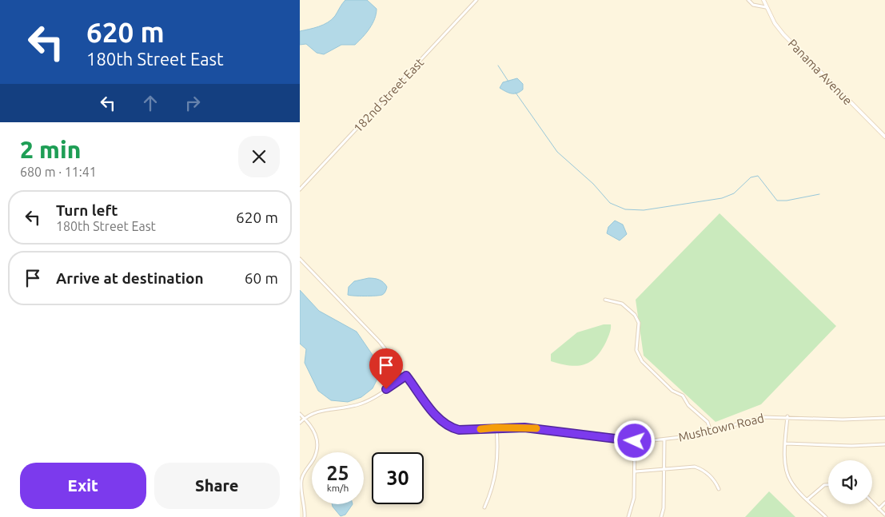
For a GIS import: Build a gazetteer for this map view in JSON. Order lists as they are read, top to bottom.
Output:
{
  "streets": {
    "main road": ["Panama Avenue"],
    "street": ["182nd Street East", "Mushtown Road"]
  },
  "page": {
    "turn": ["620 m", "180th Street East"],
    "heading": ["2 min", "680 m · 11:41"],
    "list": [
      {
        "name": "Turn left",
        "note": "180th Street East",
        "value": "620 m"
      },
      {
        "name": "Arrive at destination",
        "value": "60 m"
      }
    ],
    "speed": "25 km/h",
    "limit": "30",
    "buttons": ["Exit", "Share"]
  }
}
